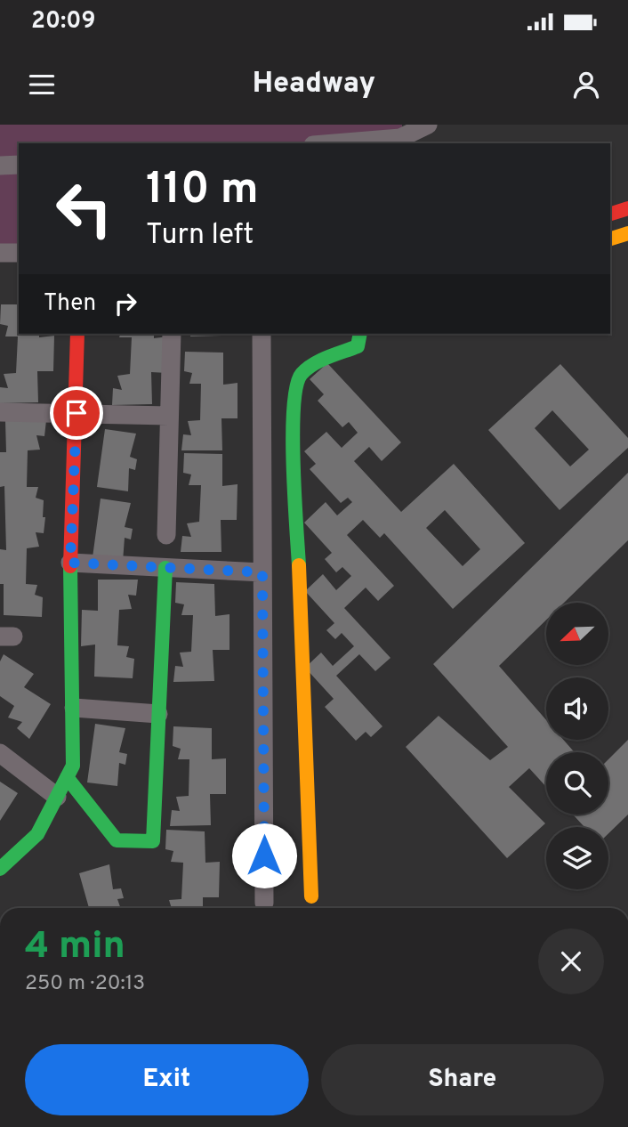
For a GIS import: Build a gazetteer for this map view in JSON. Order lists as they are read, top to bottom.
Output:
{
  "north": "bottom left",
  "page": {
    "status": "20:09",
    "header": "Headway",
    "turn": ["110 m", "Turn left"],
    "then": "Then",
    "heading": ["4 min", "250 m · 20:13"],
    "buttons": ["Exit", "Share"]
  }
}
